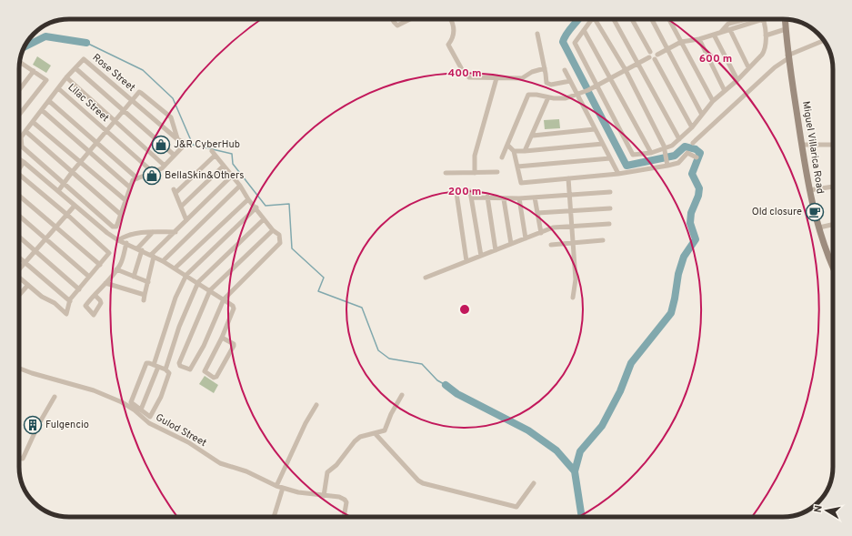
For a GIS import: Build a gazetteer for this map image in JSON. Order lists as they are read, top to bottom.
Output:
{
  "streets": {
    "main road": ["Miguel Villarica Road"],
    "street": ["Rose Street", "Lilac Street", "Gulod Street"]
  },
  "places": {
    "shop": ["J&R CyberHub", "BellaSkin&Others"],
    "cafe": ["Old closure"],
    "building": ["Fulgencio"]
  },
  "north": "left",
  "rings": ["600 m", "400 m", "200 m"]
}
